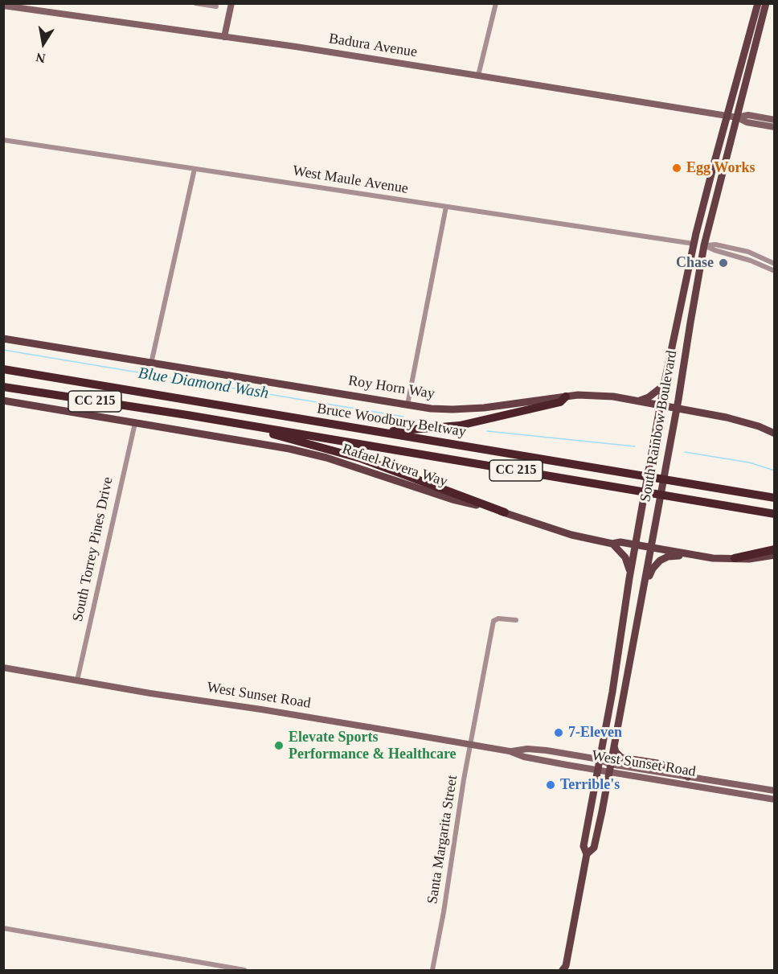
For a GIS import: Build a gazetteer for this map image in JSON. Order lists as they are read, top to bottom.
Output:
{
  "streets": {
    "highway": ["CC 215", "Bruce Woodbury Beltway"],
    "main road": [
      "Badura Avenue",
      "Roy Horn Way",
      "South Rainbow Boulevard",
      "Rafael Rivera Way",
      "West Sunset Road"
    ],
    "street": ["West Maule Avenue", "South Torrey Pines Drive", "Santa Margarita Street"]
  },
  "crossings": [
    ["Badura Avenue", "South Rainbow Boulevard"],
    ["West Maule Avenue", "South Rainbow Boulevard"],
    ["Roy Horn Way", "South Rainbow Boulevard"],
    ["South Rainbow Boulevard", "Rafael Rivera Way"],
    ["South Rainbow Boulevard", "West Sunset Road"],
    ["Rafael Rivera Way", "South Torrey Pines Drive"],
    ["South Torrey Pines Drive", "West Sunset Road"],
    ["West Sunset Road", "Santa Margarita Street"]
  ],
  "water": ["Blue Diamond Wash"],
  "places": [
    "Egg Works",
    "Chase",
    "7-Eleven",
    "Elevate Sports Performance & Healthcare",
    "Terrible's"
  ],
  "north": "bottom"
}
